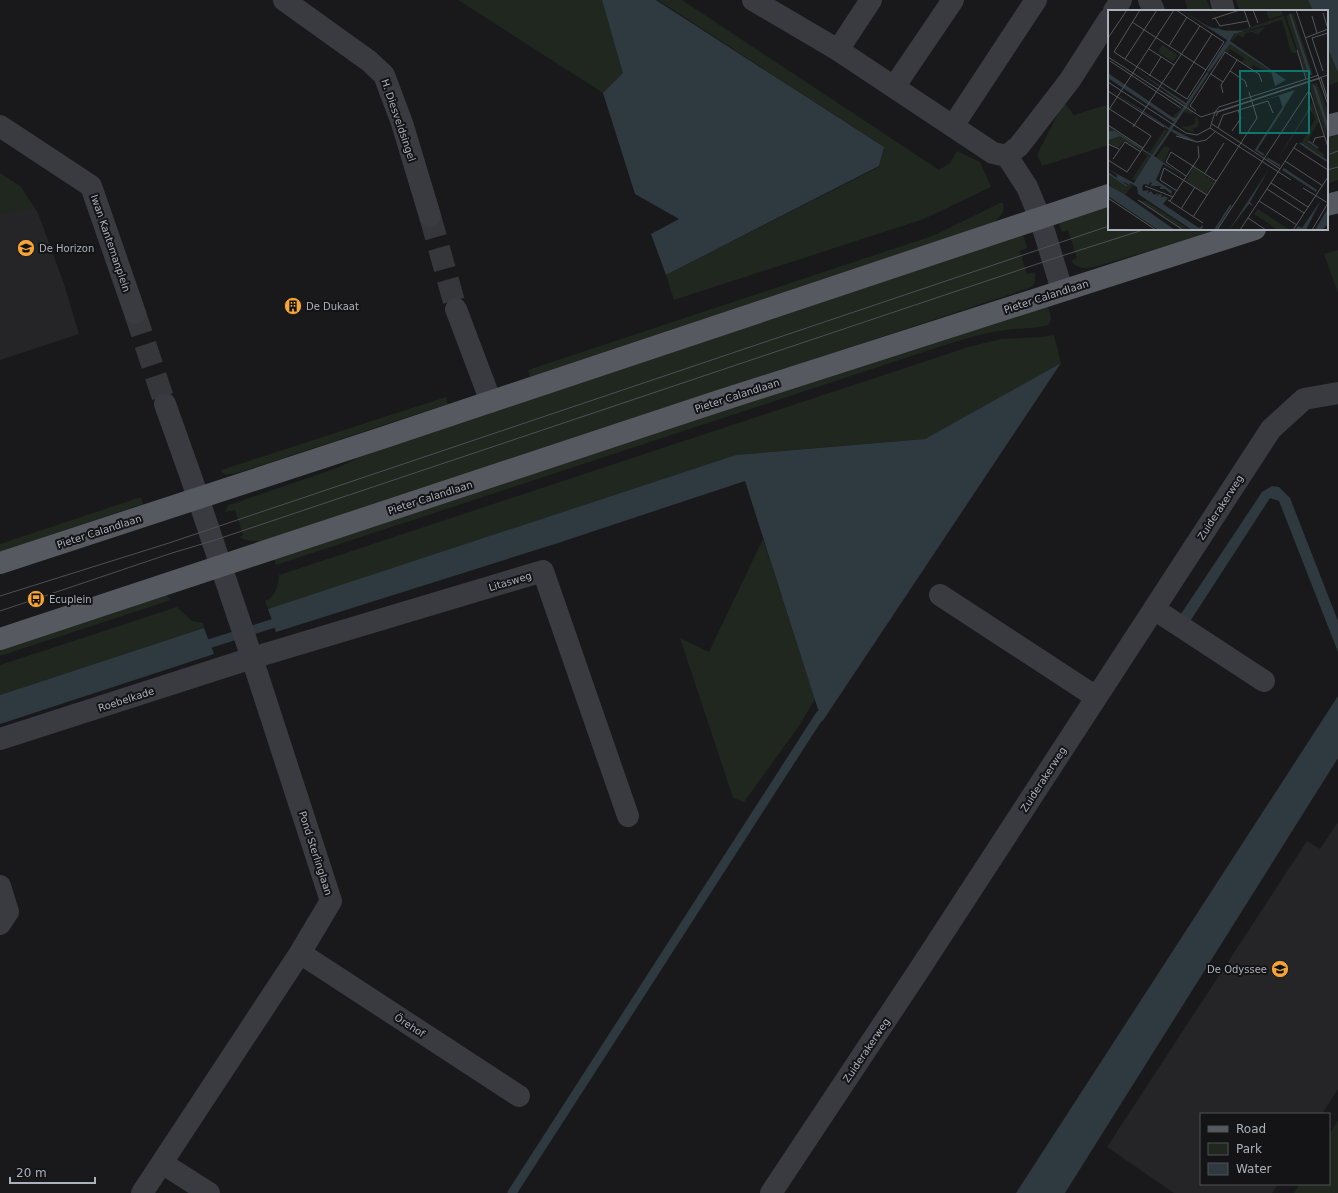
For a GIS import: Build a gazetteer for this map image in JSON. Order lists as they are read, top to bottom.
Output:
{
  "streets": {
    "main road": ["Pieter Calandlaan"],
    "street": [
      "H. Diesveldsingel",
      "Iwan Kantemanplein",
      "Zuiderakerweg",
      "Litasweg",
      "Roebelkade",
      "Pond Sterlinglaan",
      "Örehof"
    ]
  },
  "crossings": [
    ["Pieter Calandlaan", "Pond Sterlinglaan"],
    ["Litasweg", "Roebelkade"],
    ["Litasweg", "Pond Sterlinglaan"],
    ["Roebelkade", "Pond Sterlinglaan"],
    ["Pond Sterlinglaan", "Örehof"]
  ],
  "places": {
    "school or university": ["De Horizon", "De Odyssee"],
    "building": ["De Dukaat"],
    "bus stop": ["Ecuplein"]
  },
  "legend": ["Road", "Park", "Water"],
  "scale_bar": "20 m"
}
